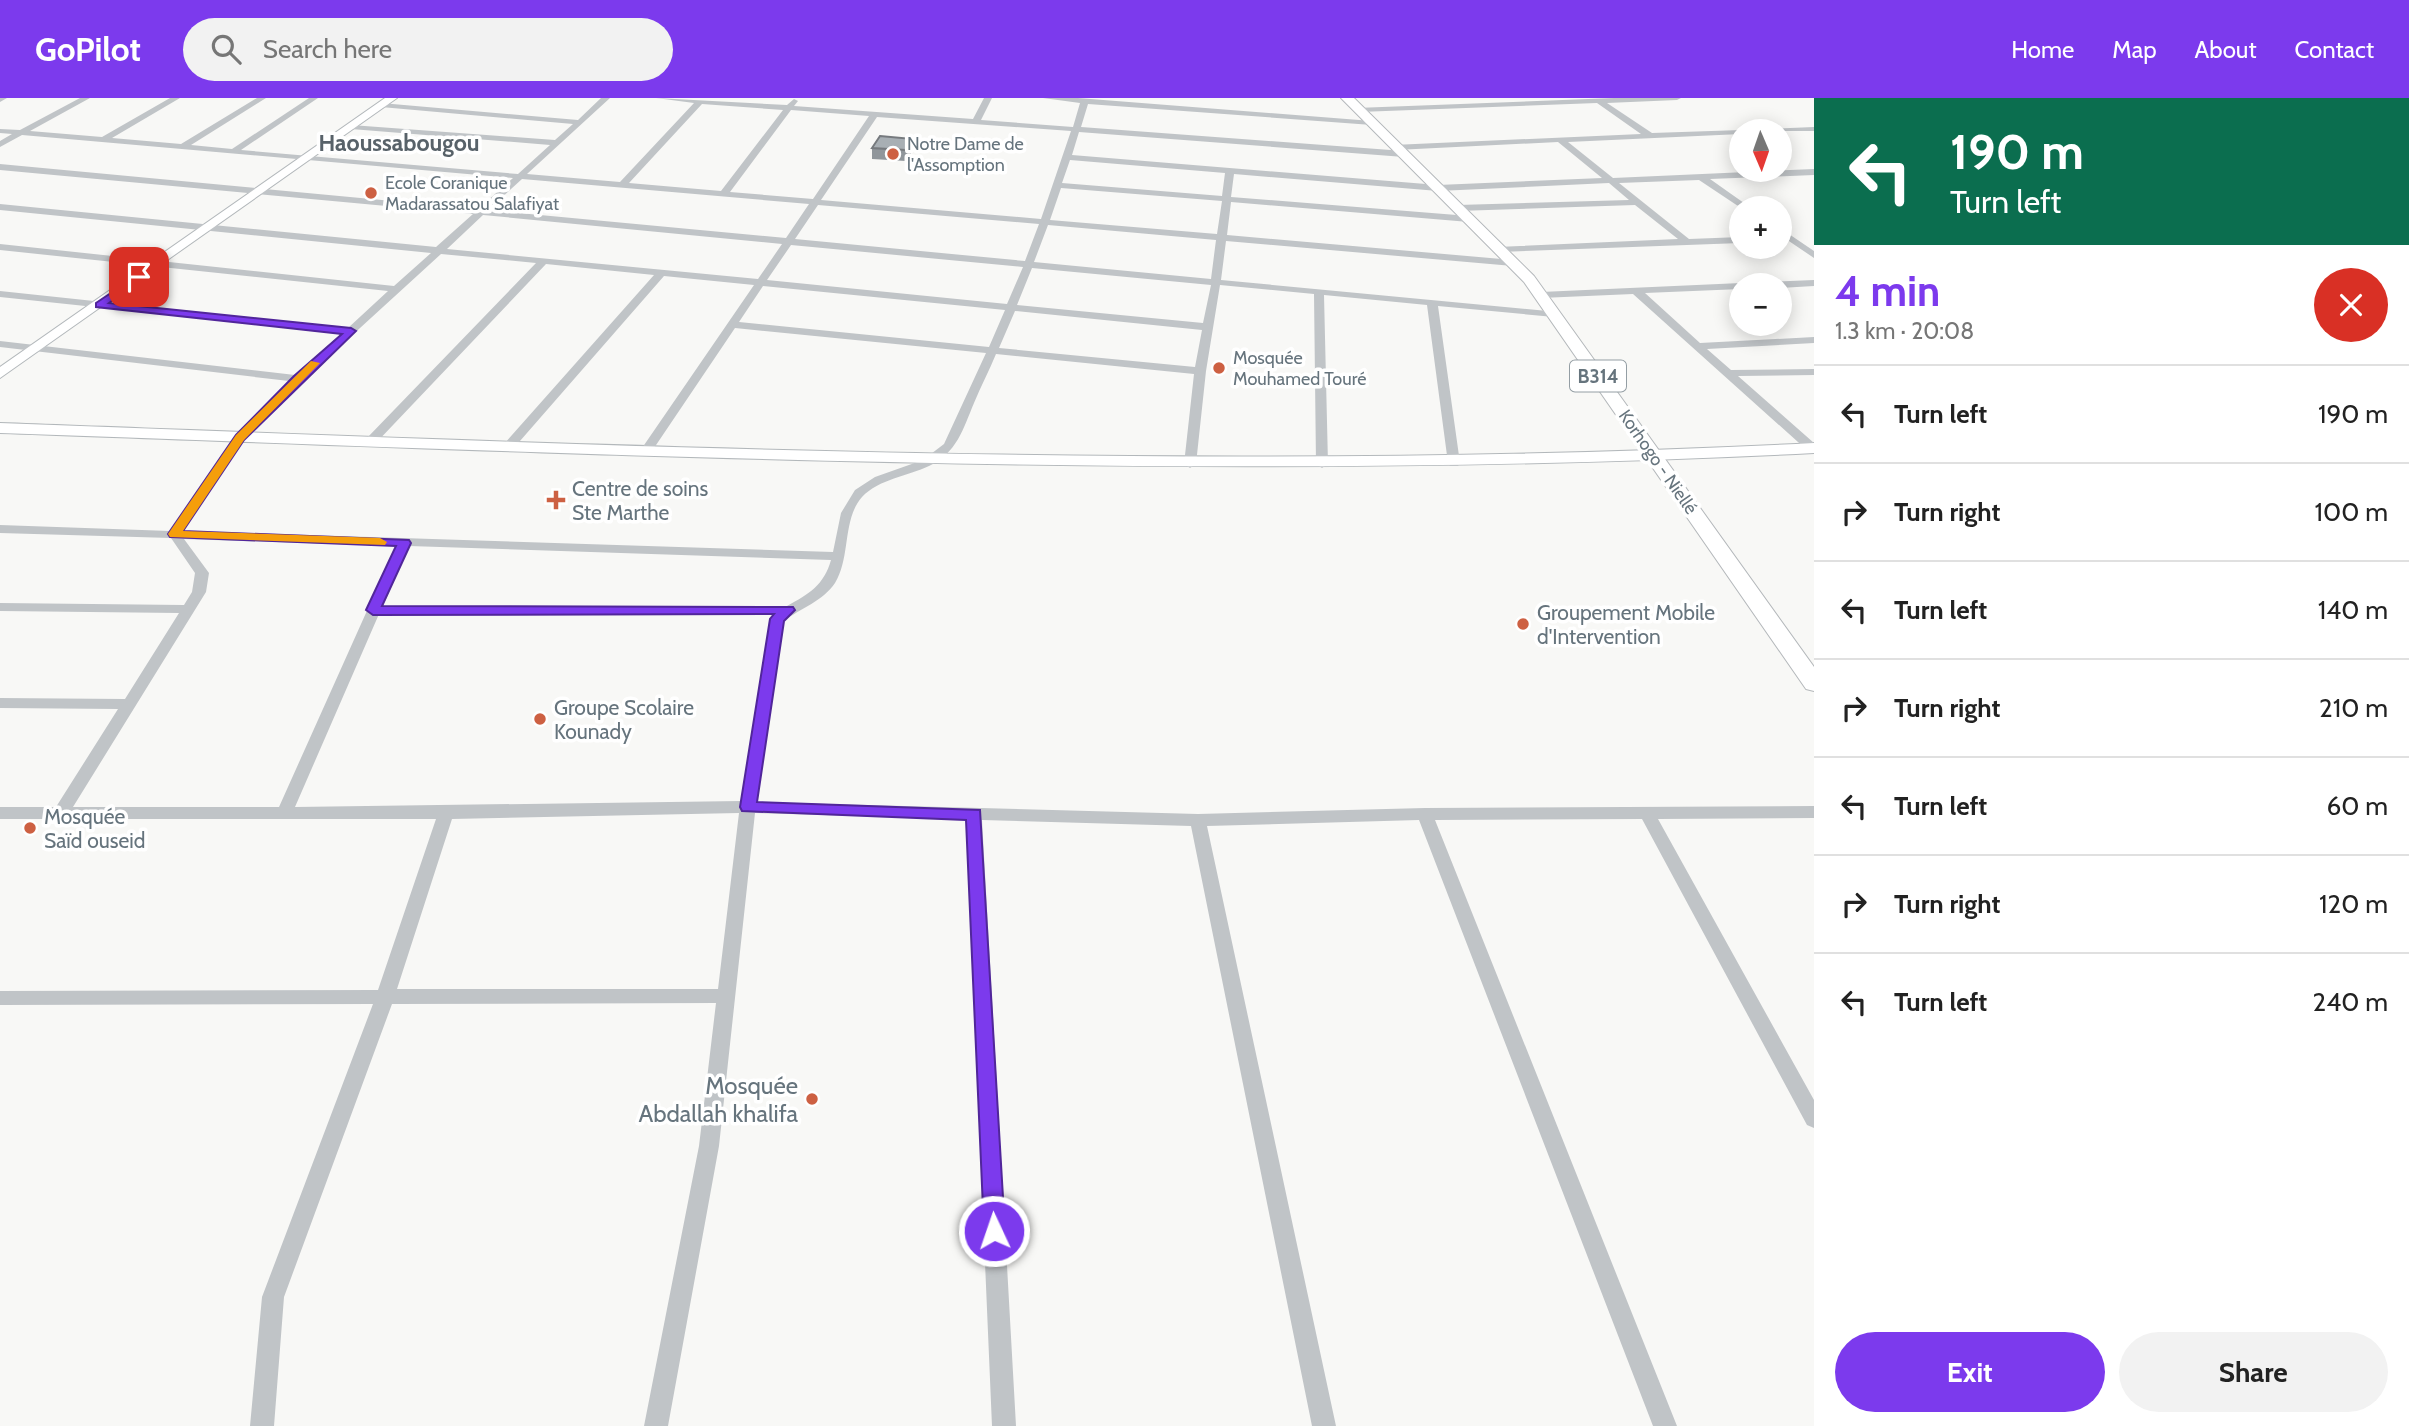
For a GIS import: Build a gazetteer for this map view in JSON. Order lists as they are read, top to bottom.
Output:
{
  "streets": {
    "main road": ["B314", "Korhogo - Niellé"]
  },
  "districts": ["Haoussabougou"],
  "places": {
    "other": [
      "Notre Dame de l'Assomption",
      "Ecole Coranique Madarassatou Salafiyat",
      "Mosquée Mouhamed Touré",
      "Groupement Mobile d'Intervention",
      "Groupe Scolaire Kounady",
      "Mosquée Saïd ouseid",
      "Mosquée Abdallah khalifa"
    ],
    "health": ["Centre de soins Ste Marthe"]
  },
  "north": "bottom",
  "page": {
    "header": "GoPilot",
    "search": "Search here",
    "nav": [
      "Home",
      "Map",
      "About",
      "Contact"
    ],
    "turn": ["190 m", "Turn left"],
    "map_buttons": ["+", "−"],
    "heading": ["4 min", "1.3 km · 20:08"],
    "list": [
      {
        "name": "Turn left",
        "value": "190 m"
      },
      {
        "name": "Turn right",
        "value": "100 m"
      },
      {
        "name": "Turn left",
        "value": "140 m"
      },
      {
        "name": "Turn right",
        "value": "210 m"
      },
      {
        "name": "Turn left",
        "value": "60 m"
      },
      {
        "name": "Turn right",
        "value": "120 m"
      },
      {
        "name": "Turn left",
        "value": "240 m"
      }
    ],
    "buttons": ["Exit", "Share"]
  }
}
